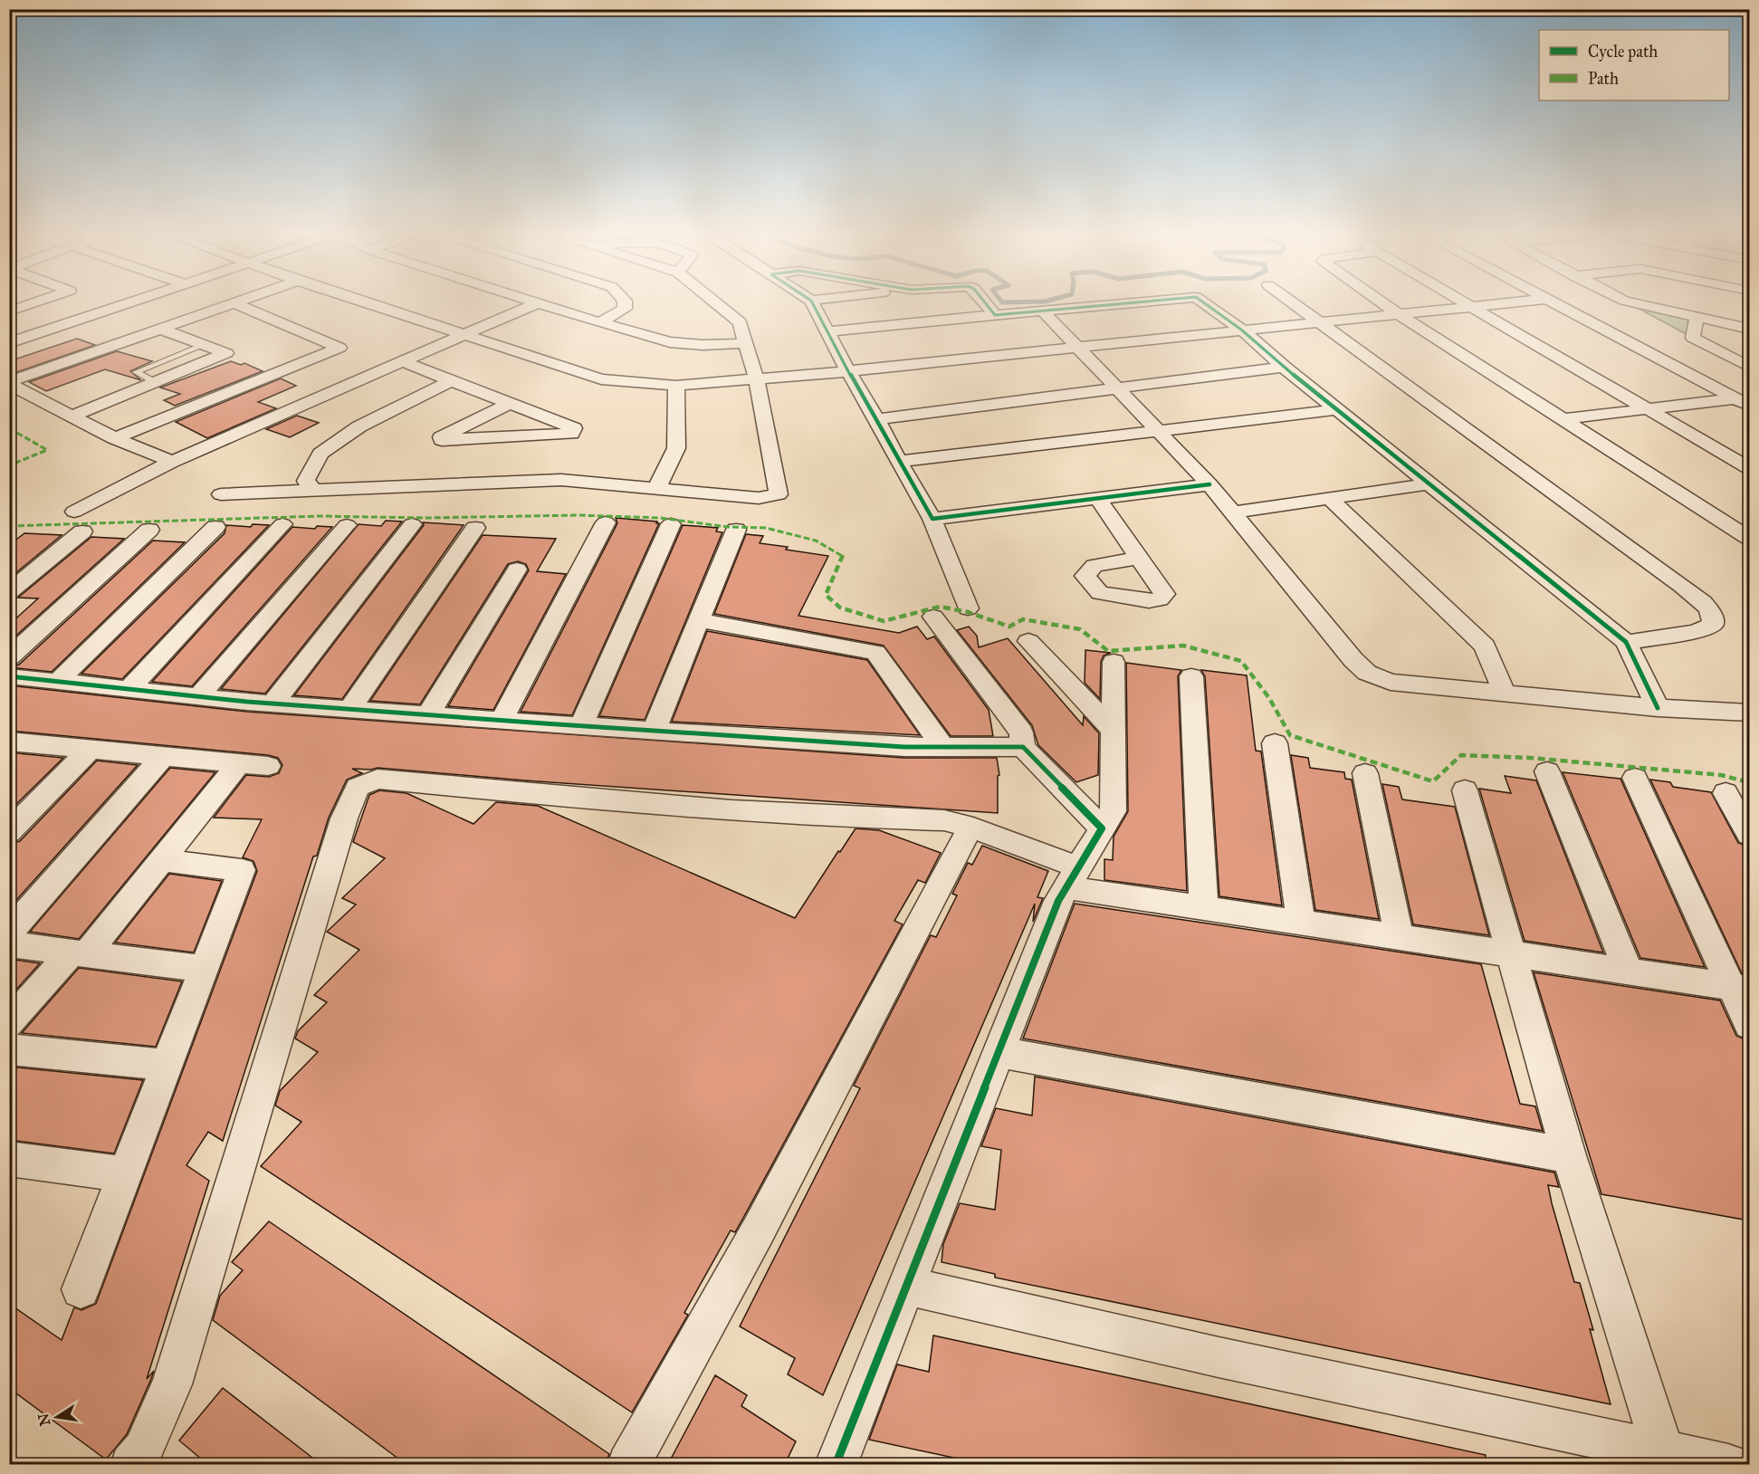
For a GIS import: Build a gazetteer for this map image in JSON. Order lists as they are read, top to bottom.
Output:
{
  "legend": ["Cycle path", "Path"],
  "north": "left"
}
